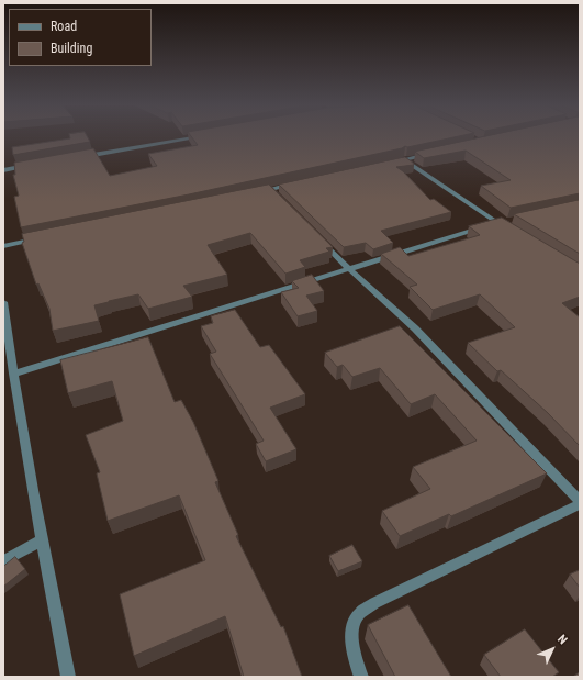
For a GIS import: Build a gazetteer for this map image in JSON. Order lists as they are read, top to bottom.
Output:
{
  "legend": ["Road", "Building"],
  "north": "top right"
}
